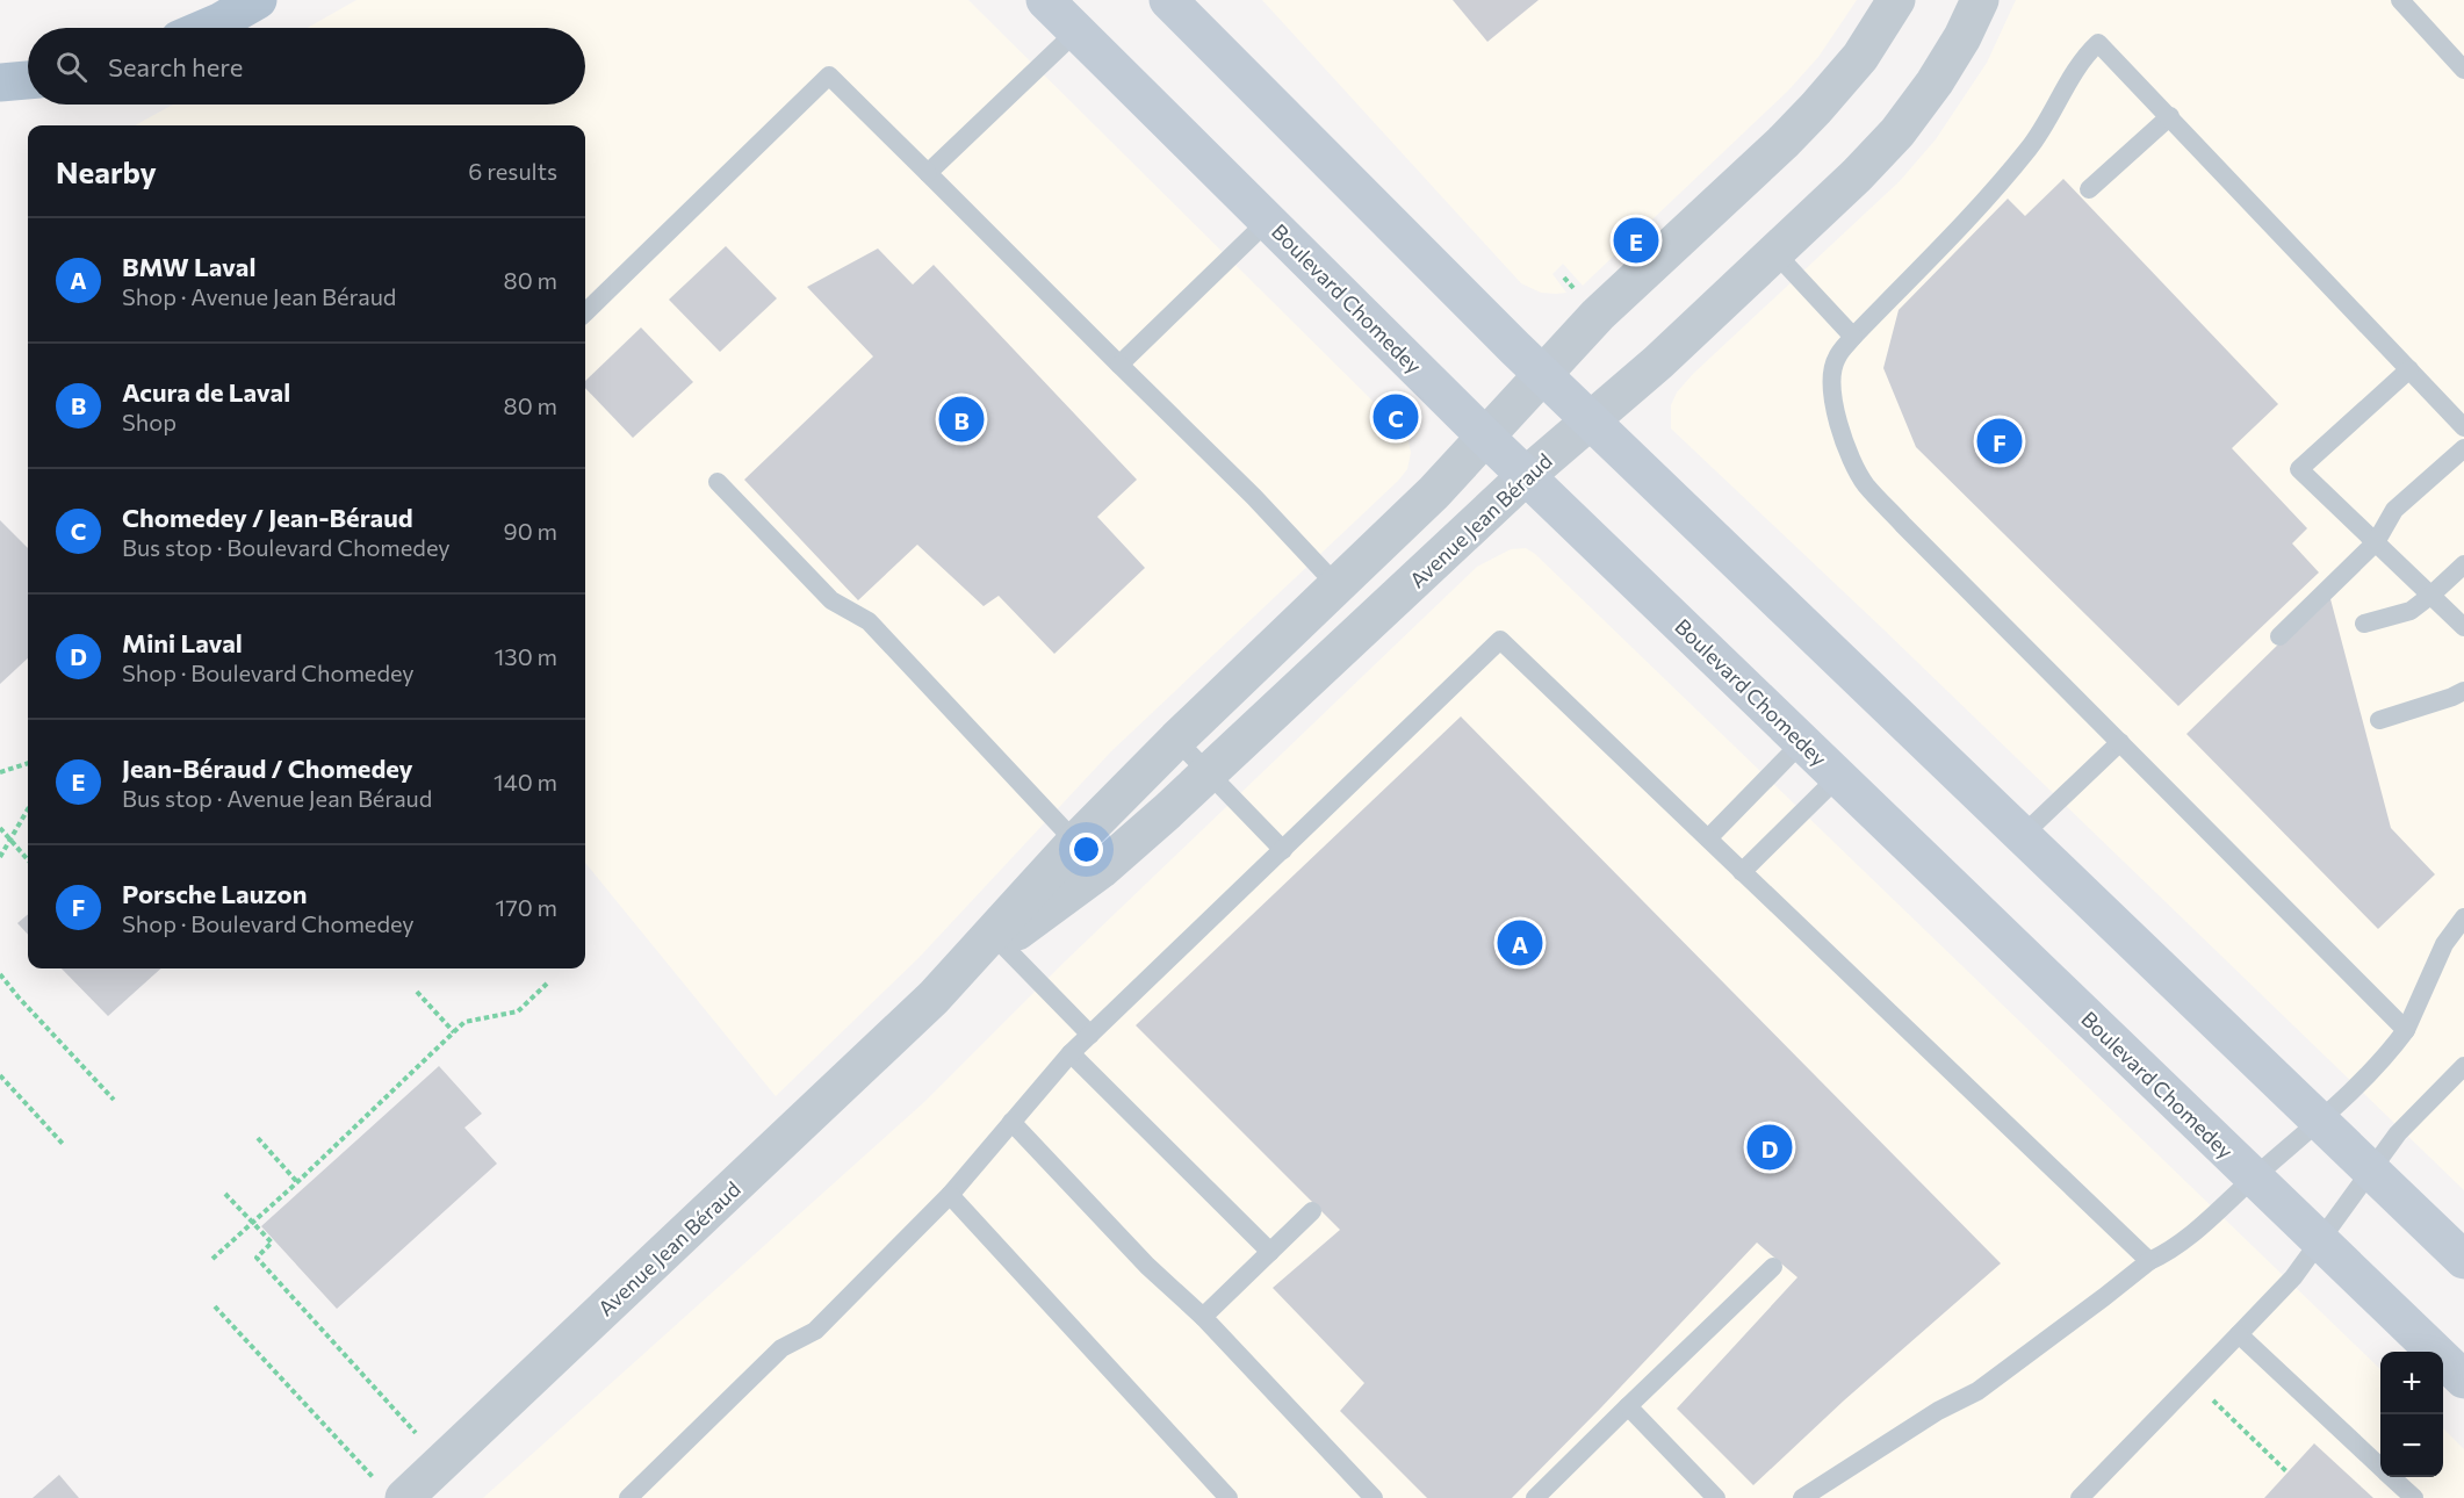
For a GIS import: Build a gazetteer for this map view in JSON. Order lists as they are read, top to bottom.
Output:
{
  "streets": {
    "street": ["Boulevard Chomedey", "Avenue Jean Béraud"]
  },
  "crossings": [
    ["Boulevard Chomedey", "Avenue Jean Béraud"]
  ],
  "page": {
    "search": "Search here",
    "heading": ["Nearby", "6 results"],
    "pins": [
      "E",
      "C",
      "B",
      "F",
      "A",
      "D"
    ],
    "list": [
      {
        "mark": "A",
        "name": "BMW Laval",
        "note": "Shop · Avenue Jean Béraud",
        "value": "80 m"
      },
      {
        "mark": "B",
        "name": "Acura de Laval",
        "note": "Shop",
        "value": "80 m"
      },
      {
        "mark": "C",
        "name": "Chomedey / Jean-Béraud",
        "note": "Bus stop · Boulevard Chomedey",
        "value": "90 m"
      },
      {
        "mark": "D",
        "name": "Mini Laval",
        "note": "Shop · Boulevard Chomedey",
        "value": "130 m"
      },
      {
        "mark": "E",
        "name": "Jean-Béraud / Chomedey",
        "note": "Bus stop · Avenue Jean Béraud",
        "value": "140 m"
      },
      {
        "mark": "F",
        "name": "Porsche Lauzon",
        "note": "Shop · Boulevard Chomedey",
        "value": "170 m"
      }
    ],
    "map_buttons": ["+", "−"]
  }
}
